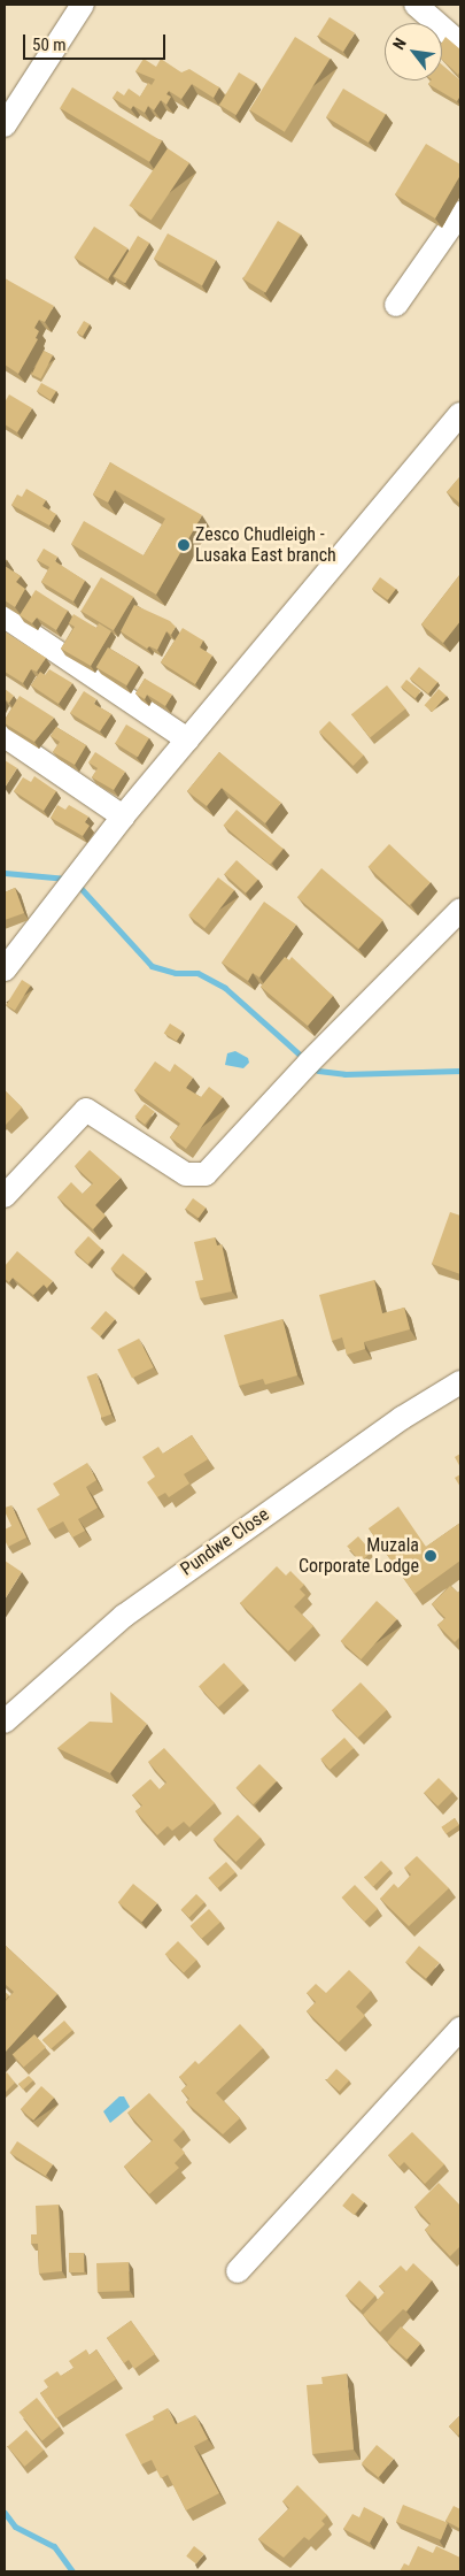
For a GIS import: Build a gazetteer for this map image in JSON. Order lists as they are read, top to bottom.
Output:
{
  "streets": {
    "street": ["Pundwe Close"]
  },
  "places": ["Zesco Chudleigh - Lusaka East branch", "Muzala Corporate Lodge"],
  "scale_bar": "50 m",
  "north": "top left"
}
